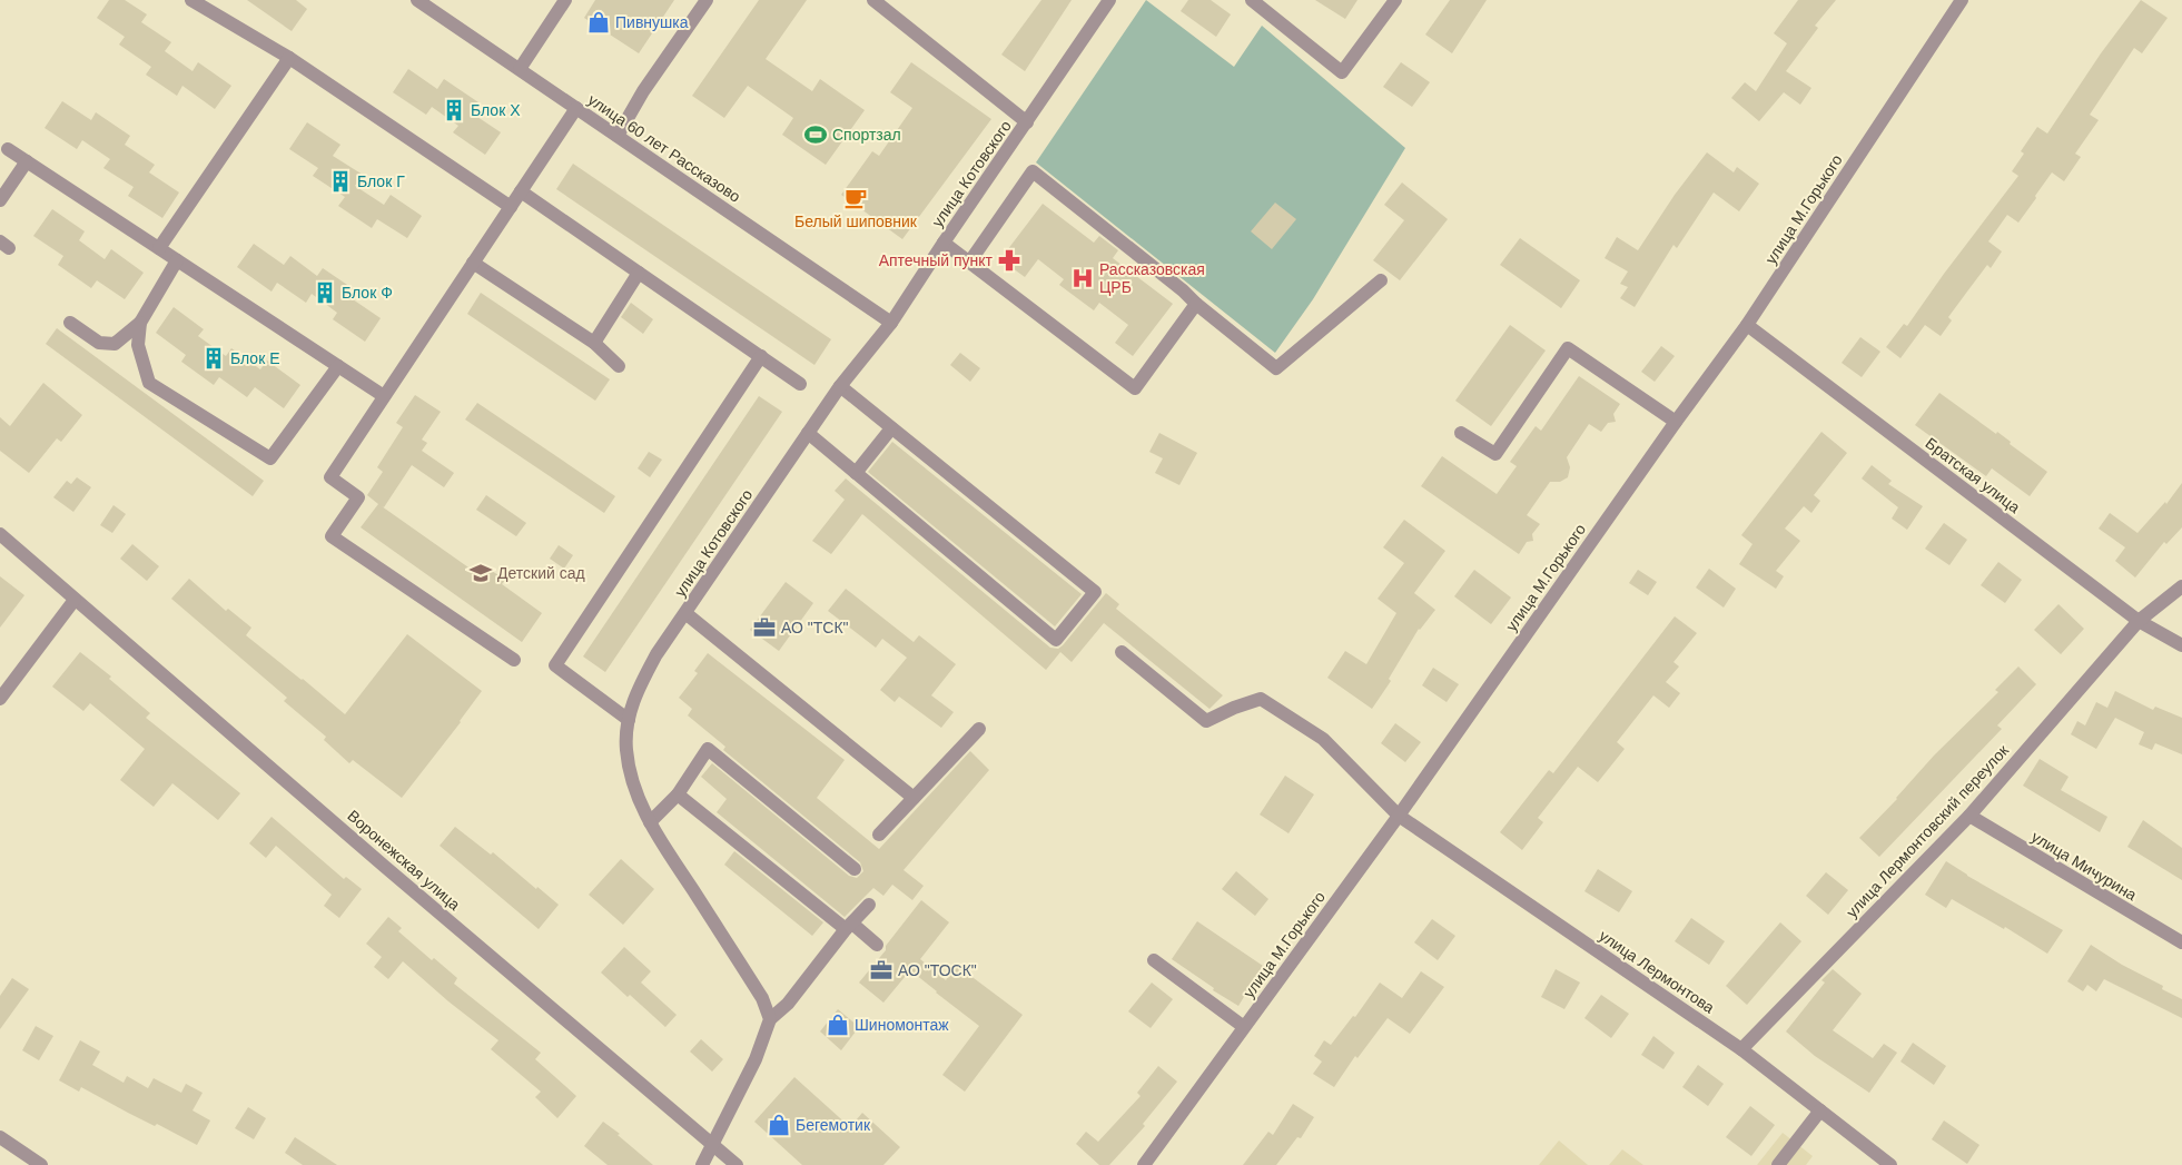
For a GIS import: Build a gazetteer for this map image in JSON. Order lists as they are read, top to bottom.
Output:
{
  "streets": {
    "street": [
      "улица 60 лет Рассказово",
      "улица Котовского",
      "улица М.Горького",
      "Братская улица",
      "улица Лермонтовский переулок",
      "Воронежская улица",
      "улица Мичурина",
      "улица Лермонтова"
    ]
  },
  "crossings": [
    ["улица 60 лет Рассказово", "улица Котовского"],
    ["улица М.Горького", "Братская улица"],
    ["улица М.Горького", "улица Лермонтова"],
    ["Братская улица", "улица Лермонтовский переулок"],
    ["улица Лермонтовский переулок", "улица Мичурина"],
    ["улица Лермонтовский переулок", "улица Лермонтова"]
  ],
  "places": {
    "shop": ["Пивнушка", "Шиномонтаж", "Бегемотик"],
    "building": [
      "Блок Х",
      "Блок Г",
      "Блок Ф",
      "Блок Е"
    ],
    "sports": ["Спортзал"],
    "cafe": ["Белый шиповник"],
    "pharmacy": ["Аптечный пункт"],
    "hospital": ["Рассказовская ЦРБ"],
    "school or university": ["Детский сад"],
    "office": ["АО \"ТСК\"", "АО \"ТОСК\""]
  }
}
